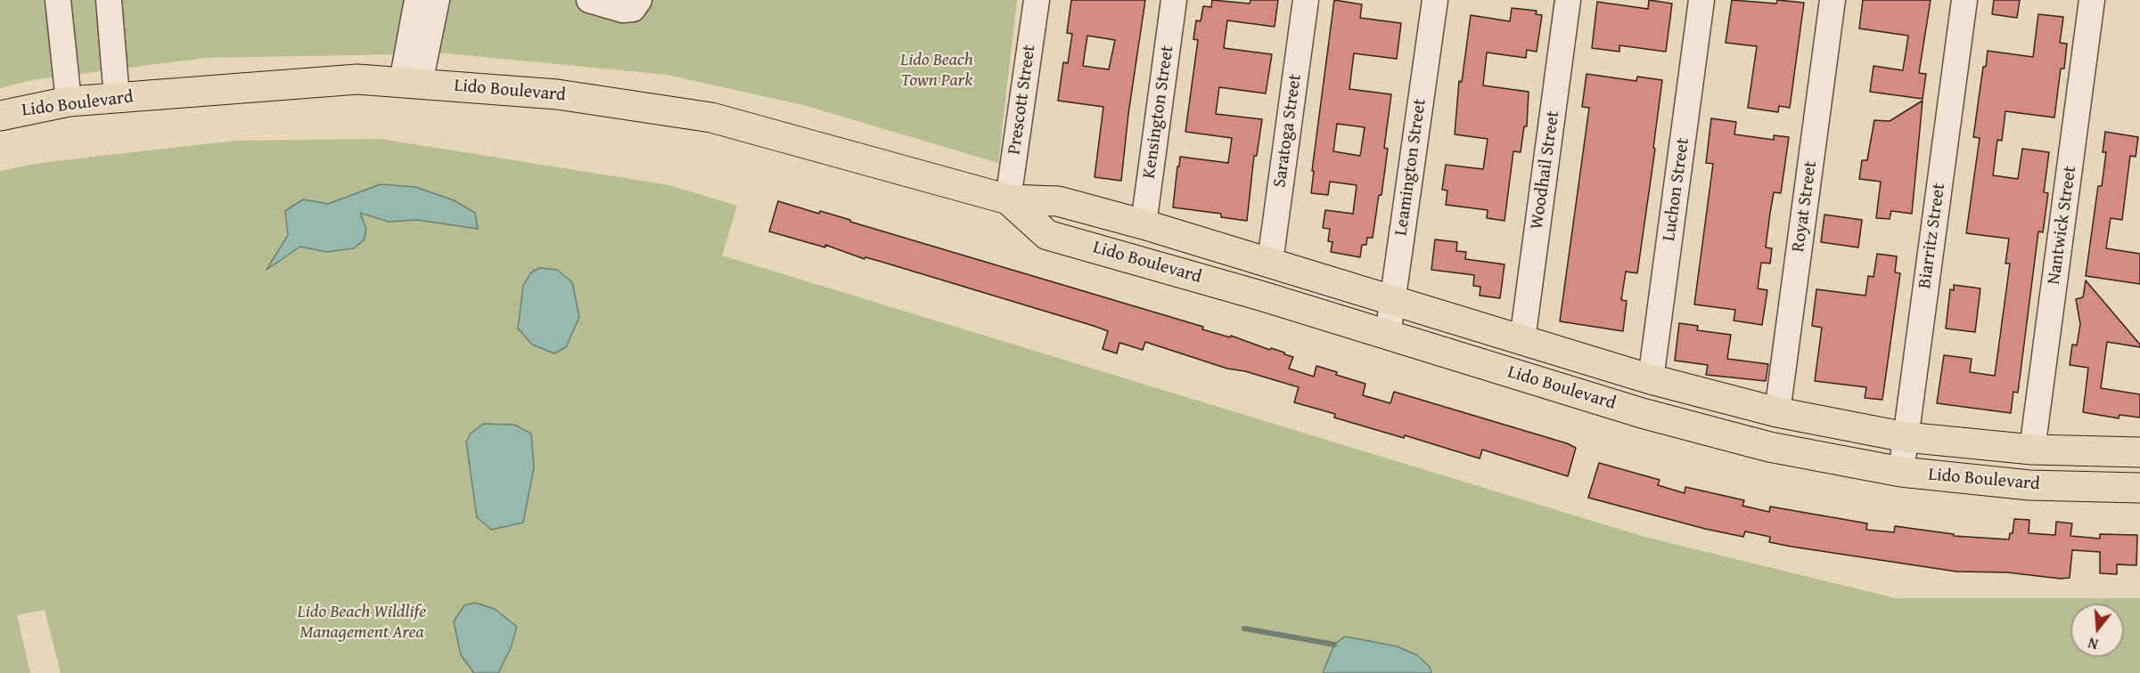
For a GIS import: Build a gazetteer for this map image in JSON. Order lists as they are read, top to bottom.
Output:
{
  "streets": {
    "highway": ["Lido Boulevard"],
    "street": [
      "Prescott Street",
      "Kensington Street",
      "Saratoga Street",
      "Leamington Street",
      "Woodhail Street",
      "Luchon Street",
      "Royat Street",
      "Nantwick Street",
      "Biarritz Street"
    ]
  },
  "crossings": [
    ["Lido Boulevard", "Prescott Street"],
    ["Lido Boulevard", "Kensington Street"],
    ["Lido Boulevard", "Saratoga Street"],
    ["Lido Boulevard", "Leamington Street"],
    ["Lido Boulevard", "Woodhail Street"],
    ["Lido Boulevard", "Luchon Street"],
    ["Lido Boulevard", "Royat Street"],
    ["Lido Boulevard", "Nantwick Street"],
    ["Lido Boulevard", "Biarritz Street"]
  ],
  "parks": ["Lido Beach Town Park", "Lido Beach Wildlife Management Area"],
  "north": "bottom"
}
